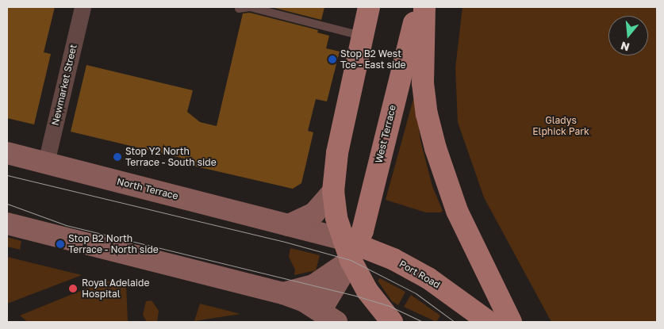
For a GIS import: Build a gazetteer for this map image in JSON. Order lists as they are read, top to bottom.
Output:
{
  "streets": {
    "main road": ["West Terrace", "North Terrace", "Port Road"],
    "street": ["Newmarket Street"]
  },
  "crossings": [
    ["Newmarket Street", "North Terrace"],
    ["West Terrace", "North Terrace"],
    ["West Terrace", "Port Road"],
    ["North Terrace", "Port Road"]
  ],
  "parks": ["Gladys Elphick Park"],
  "places": [
    "Stop B2 West Tce - East side",
    "Stop Y2 North Terrace - South side",
    "Stop B2 North Terrace - North side",
    "Royal Adelaide Hospital"
  ],
  "north": "bottom"
}
